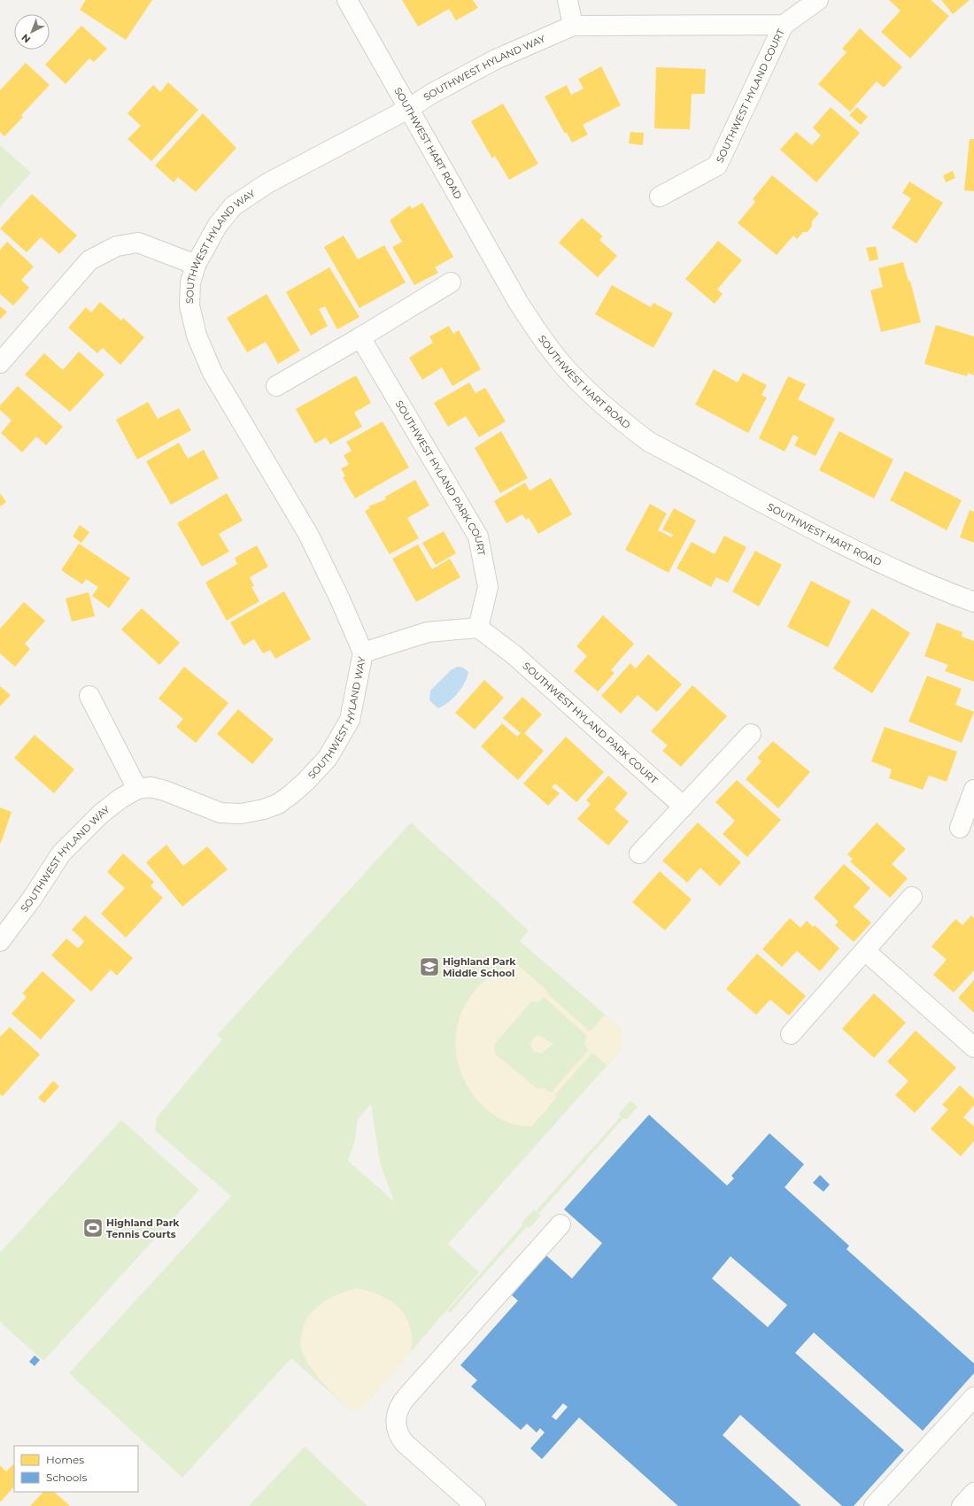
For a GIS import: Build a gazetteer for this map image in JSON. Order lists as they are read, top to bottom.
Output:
{
  "streets": {
    "street": [
      "SOUTHWEST HYLAND WAY",
      "SOUTHWEST HYLAND COURT",
      "SOUTHWEST HART ROAD",
      "SOUTHWEST HYLAND PARK COURT"
    ]
  },
  "crossings": [
    ["SOUTHWEST HYLAND WAY", "SOUTHWEST HYLAND COURT"],
    ["SOUTHWEST HYLAND WAY", "SOUTHWEST HART ROAD"]
  ],
  "places": {
    "school or university": ["Highland Park Middle School"],
    "sports": ["Highland Park Tennis Courts"]
  },
  "legend": ["Homes", "Schools"],
  "north": "bottom left"
}
